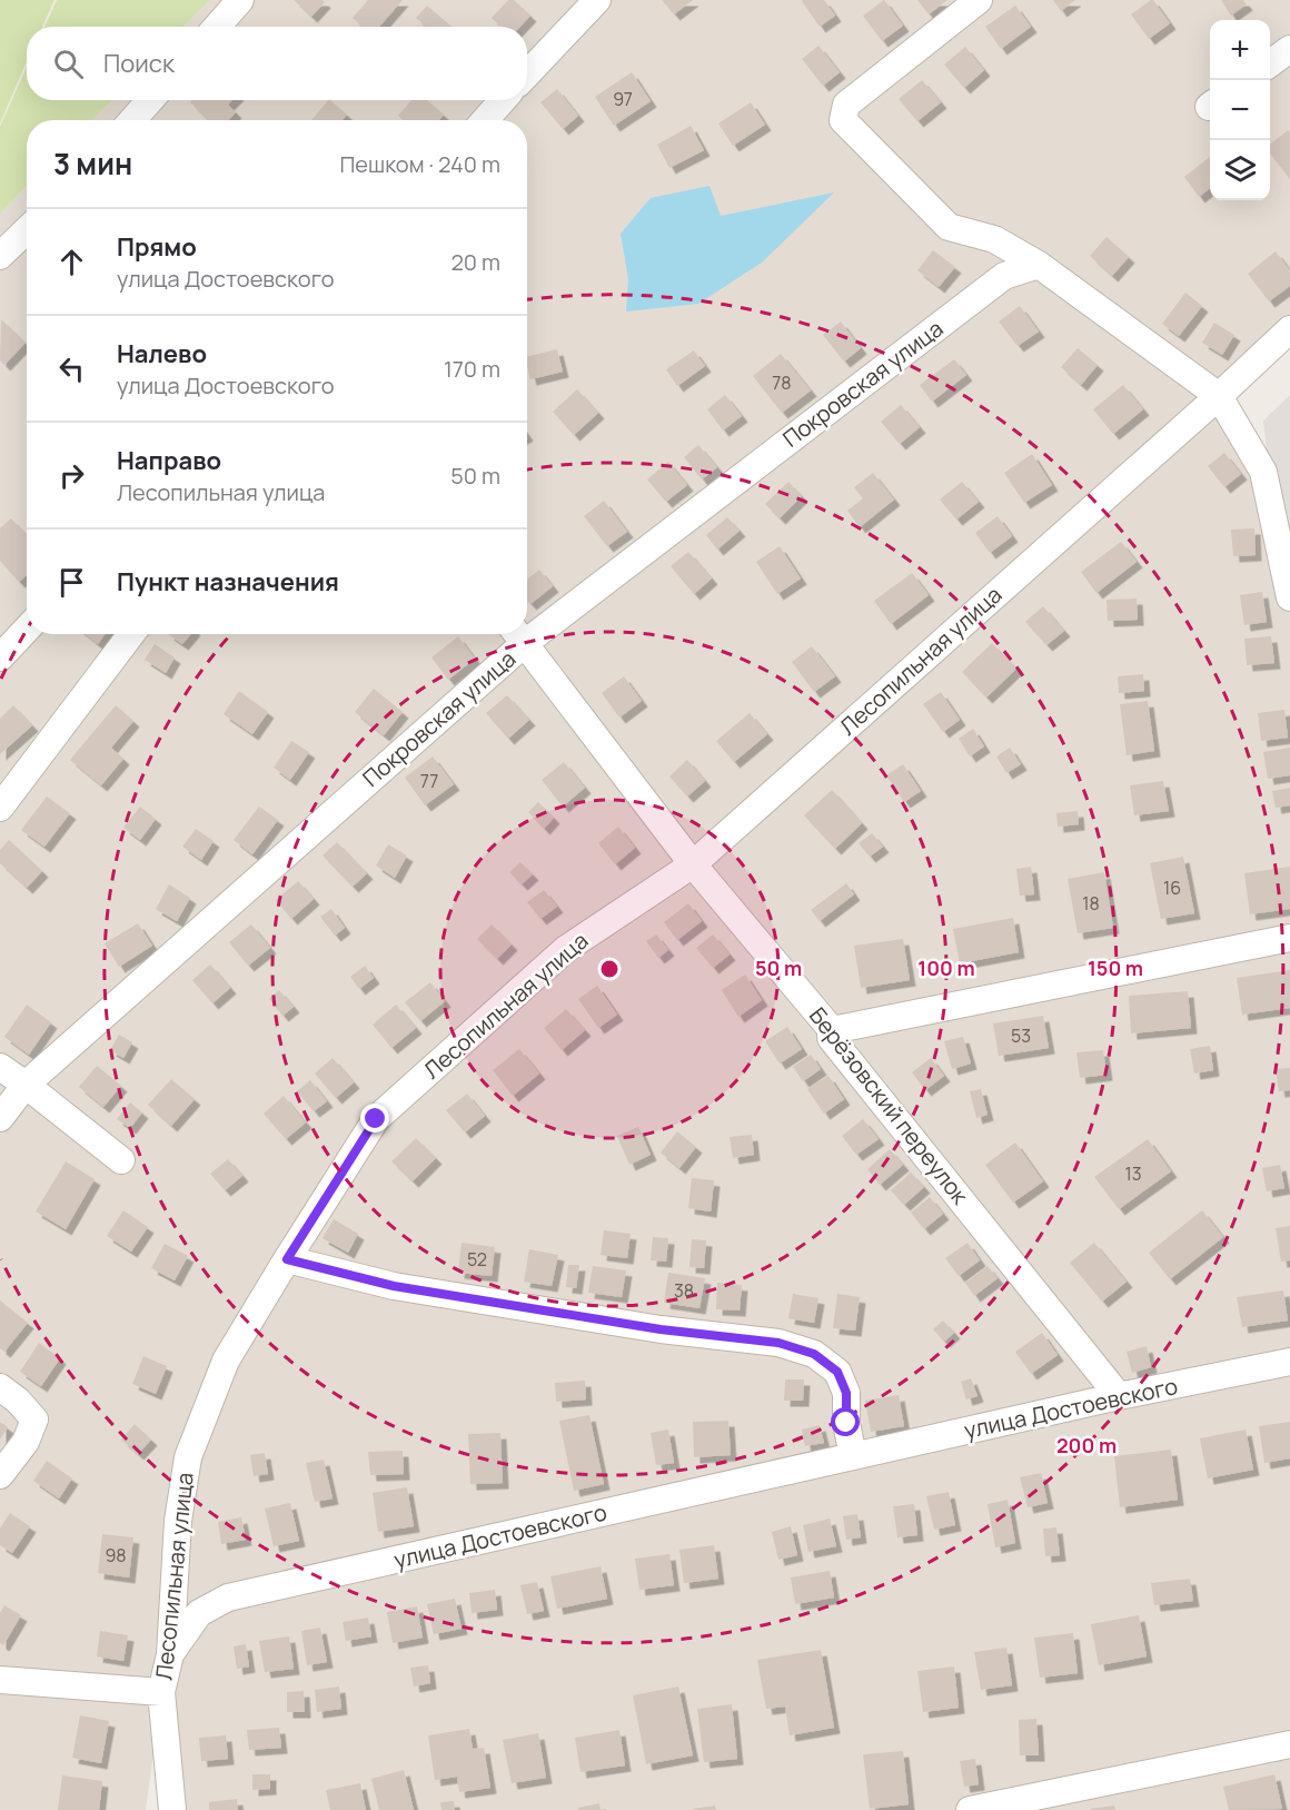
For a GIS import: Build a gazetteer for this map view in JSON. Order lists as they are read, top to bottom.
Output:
{
  "streets": {
    "street": [
      "Покровская улица",
      "Лесопильная улица",
      "Берёзовский переулок",
      "улица Достоевского"
    ]
  },
  "crossings": [
    ["Покровская улица", "Берёзовский переулок"],
    ["Лесопильная улица", "Берёзовский переулок"],
    ["Лесопильная улица", "улица Достоевского"],
    ["Берёзовский переулок", "улица Достоевского"]
  ],
  "house_numbers": [
    "97",
    "78",
    "77",
    "16",
    "18",
    "53",
    "13",
    "52",
    "38",
    "98"
  ],
  "page": {
    "map_buttons": ["+", "−"],
    "search": "Поиск",
    "heading": ["3 мин", "Пешком · 240 m"],
    "list": [
      ["Прямо", "улица Достоевского", "20 m"],
      ["Налево", "улица Достоевского", "170 m"],
      ["Направо", "Лесопильная улица", "50 m"],
      "Пункт назначения"
    ]
  },
  "rings": [
    "50 m",
    "100 m",
    "150 m",
    "200 m"
  ]
}
